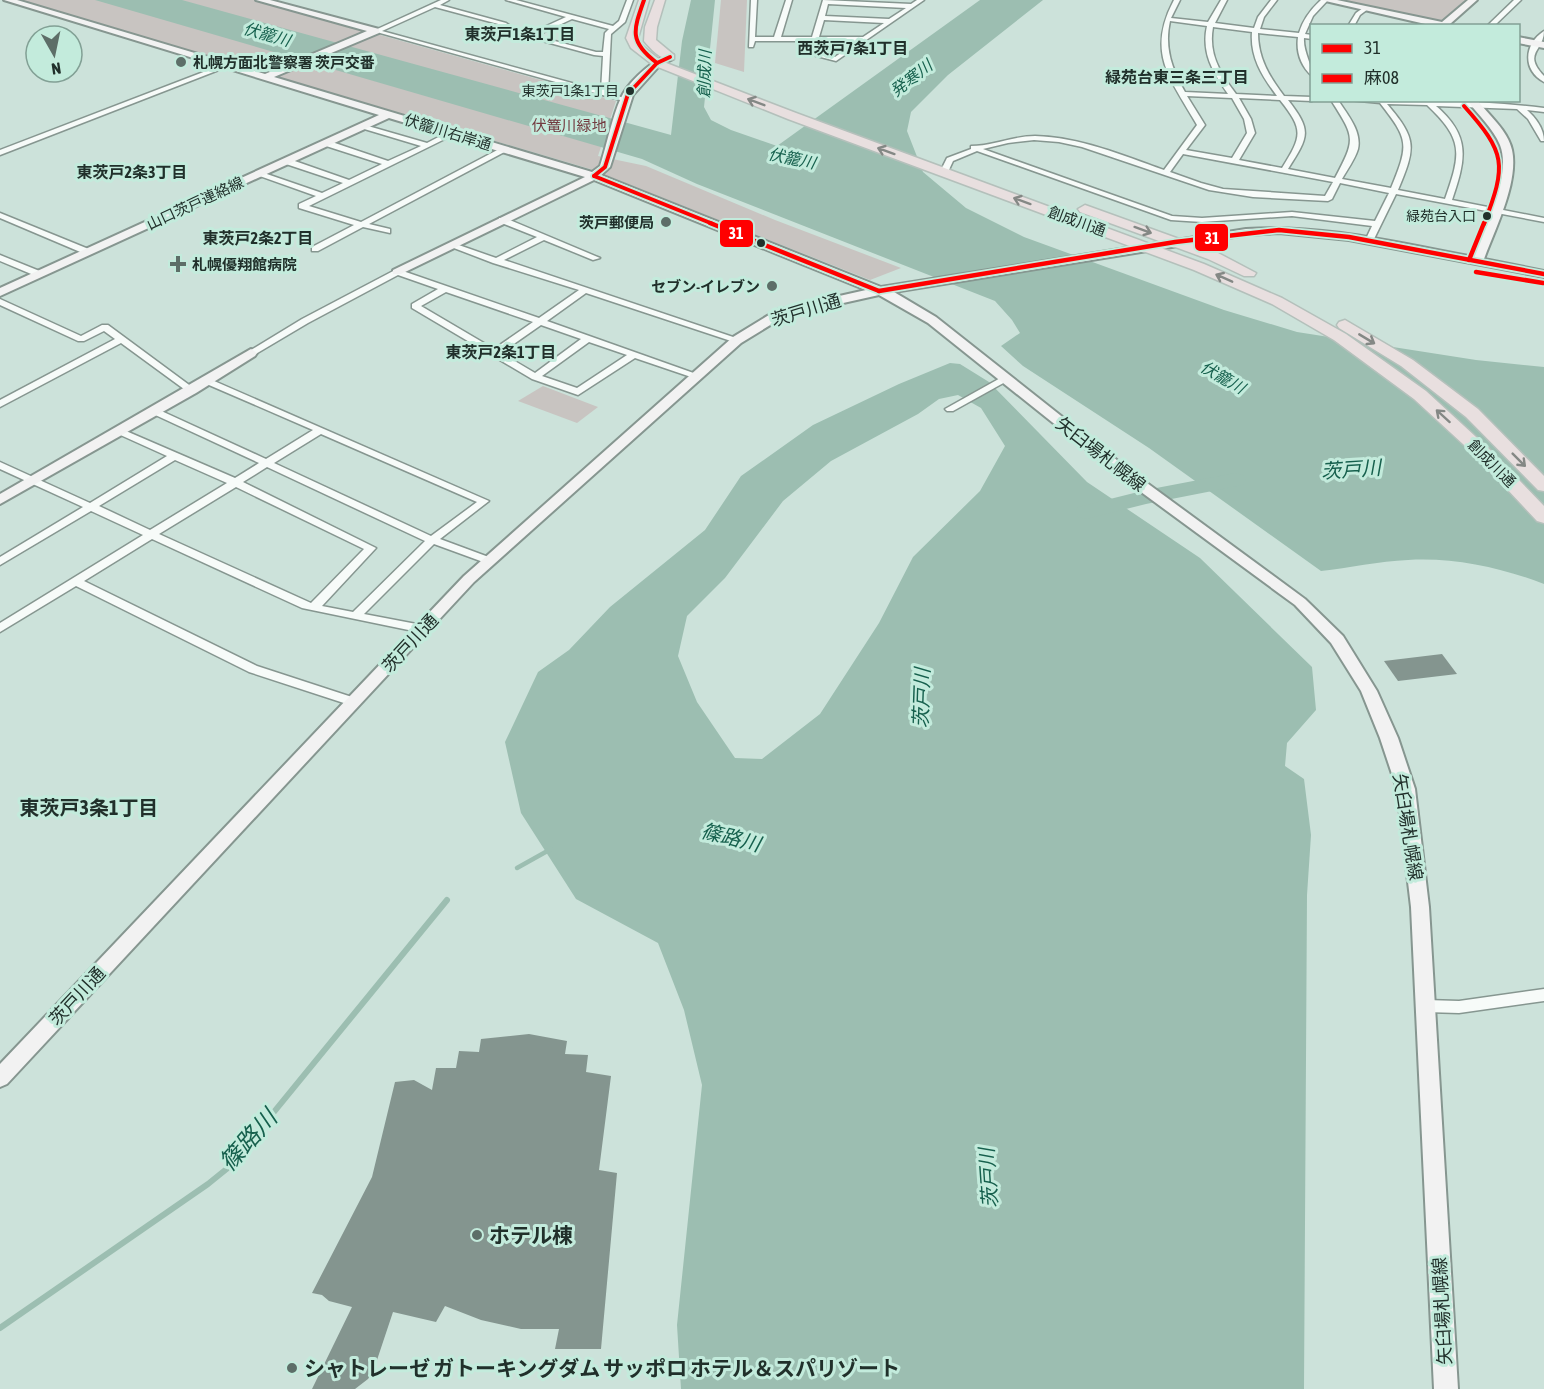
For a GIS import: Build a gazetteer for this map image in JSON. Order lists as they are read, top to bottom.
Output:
{
  "streets": {
    "highway": ["創成川通"],
    "main road": [
      "伏籠川右岸通",
      "山口茨戸連絡線",
      "茨戸川通",
      "矢臼場札幌線"
    ]
  },
  "crossings": [
    ["伏籠川右岸通", "山口茨戸連絡線"],
    ["伏籠川右岸通", "茨戸川通"],
    ["伏籠川右岸通", "矢臼場札幌線"],
    ["創成川通", "茨戸川通"],
    ["茨戸川通", "矢臼場札幌線"]
  ],
  "districts": [
    "東茨戸1条1丁目",
    "西茨戸7条1丁目",
    "緑苑台東三条三丁目",
    "東茨戸2条3丁目",
    "東茨戸2条2丁目",
    "東茨戸2条1丁目",
    "東茨戸3条1丁目"
  ],
  "water": [
    "伏籠川",
    "創成川",
    "発寒川",
    "茨戸川",
    "篠路川"
  ],
  "parks": ["伏篭川緑地"],
  "places": {
    "other": [
      "札幌方面北警察署 茨戸交番",
      "東茨戸1条1丁目",
      "緑苑台入口",
      "茨戸郵便局",
      "セブン-イレブン",
      "ホテル棟",
      "シャトレーゼ ガトーキングダム サッポロ ホテル＆スパリゾート"
    ],
    "health": ["札幌優翔館病院"]
  },
  "lines": ["transit line 31", "transit line 麻08"],
  "legend": ["31", "麻08"],
  "north": "bottom"
}
